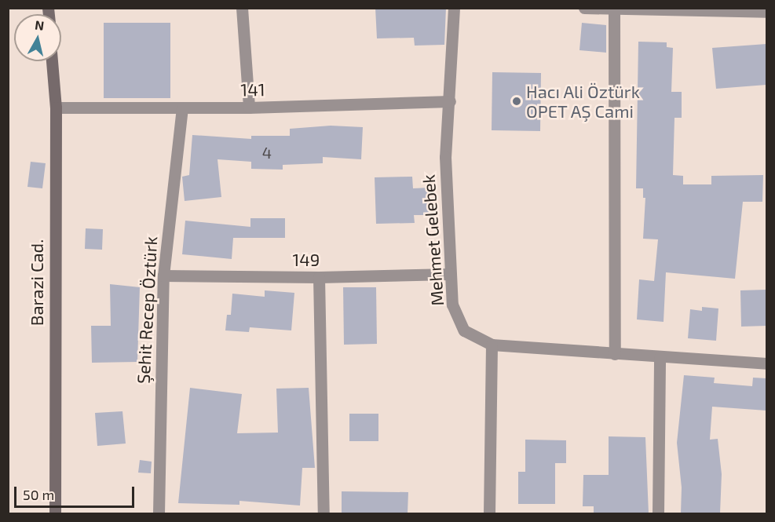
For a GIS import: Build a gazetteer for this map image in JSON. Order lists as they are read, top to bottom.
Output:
{
  "streets": {
    "street": [
      "141",
      "Mehmet Gelebek",
      "149",
      "Barazi Cad.",
      "Şehit Recep Öztürk"
    ]
  },
  "crossings": [
    ["141", "Mehmet Gelebek"],
    ["141", "Barazi Cad."],
    ["141", "Şehit Recep Öztürk"],
    ["Mehmet Gelebek", "149"],
    ["149", "Şehit Recep Öztürk"]
  ],
  "places": ["Hacı Ali Öztürk OPET AŞ Cami"],
  "house_numbers": ["4"],
  "scale_bar": "50 m",
  "north": "top"
}
